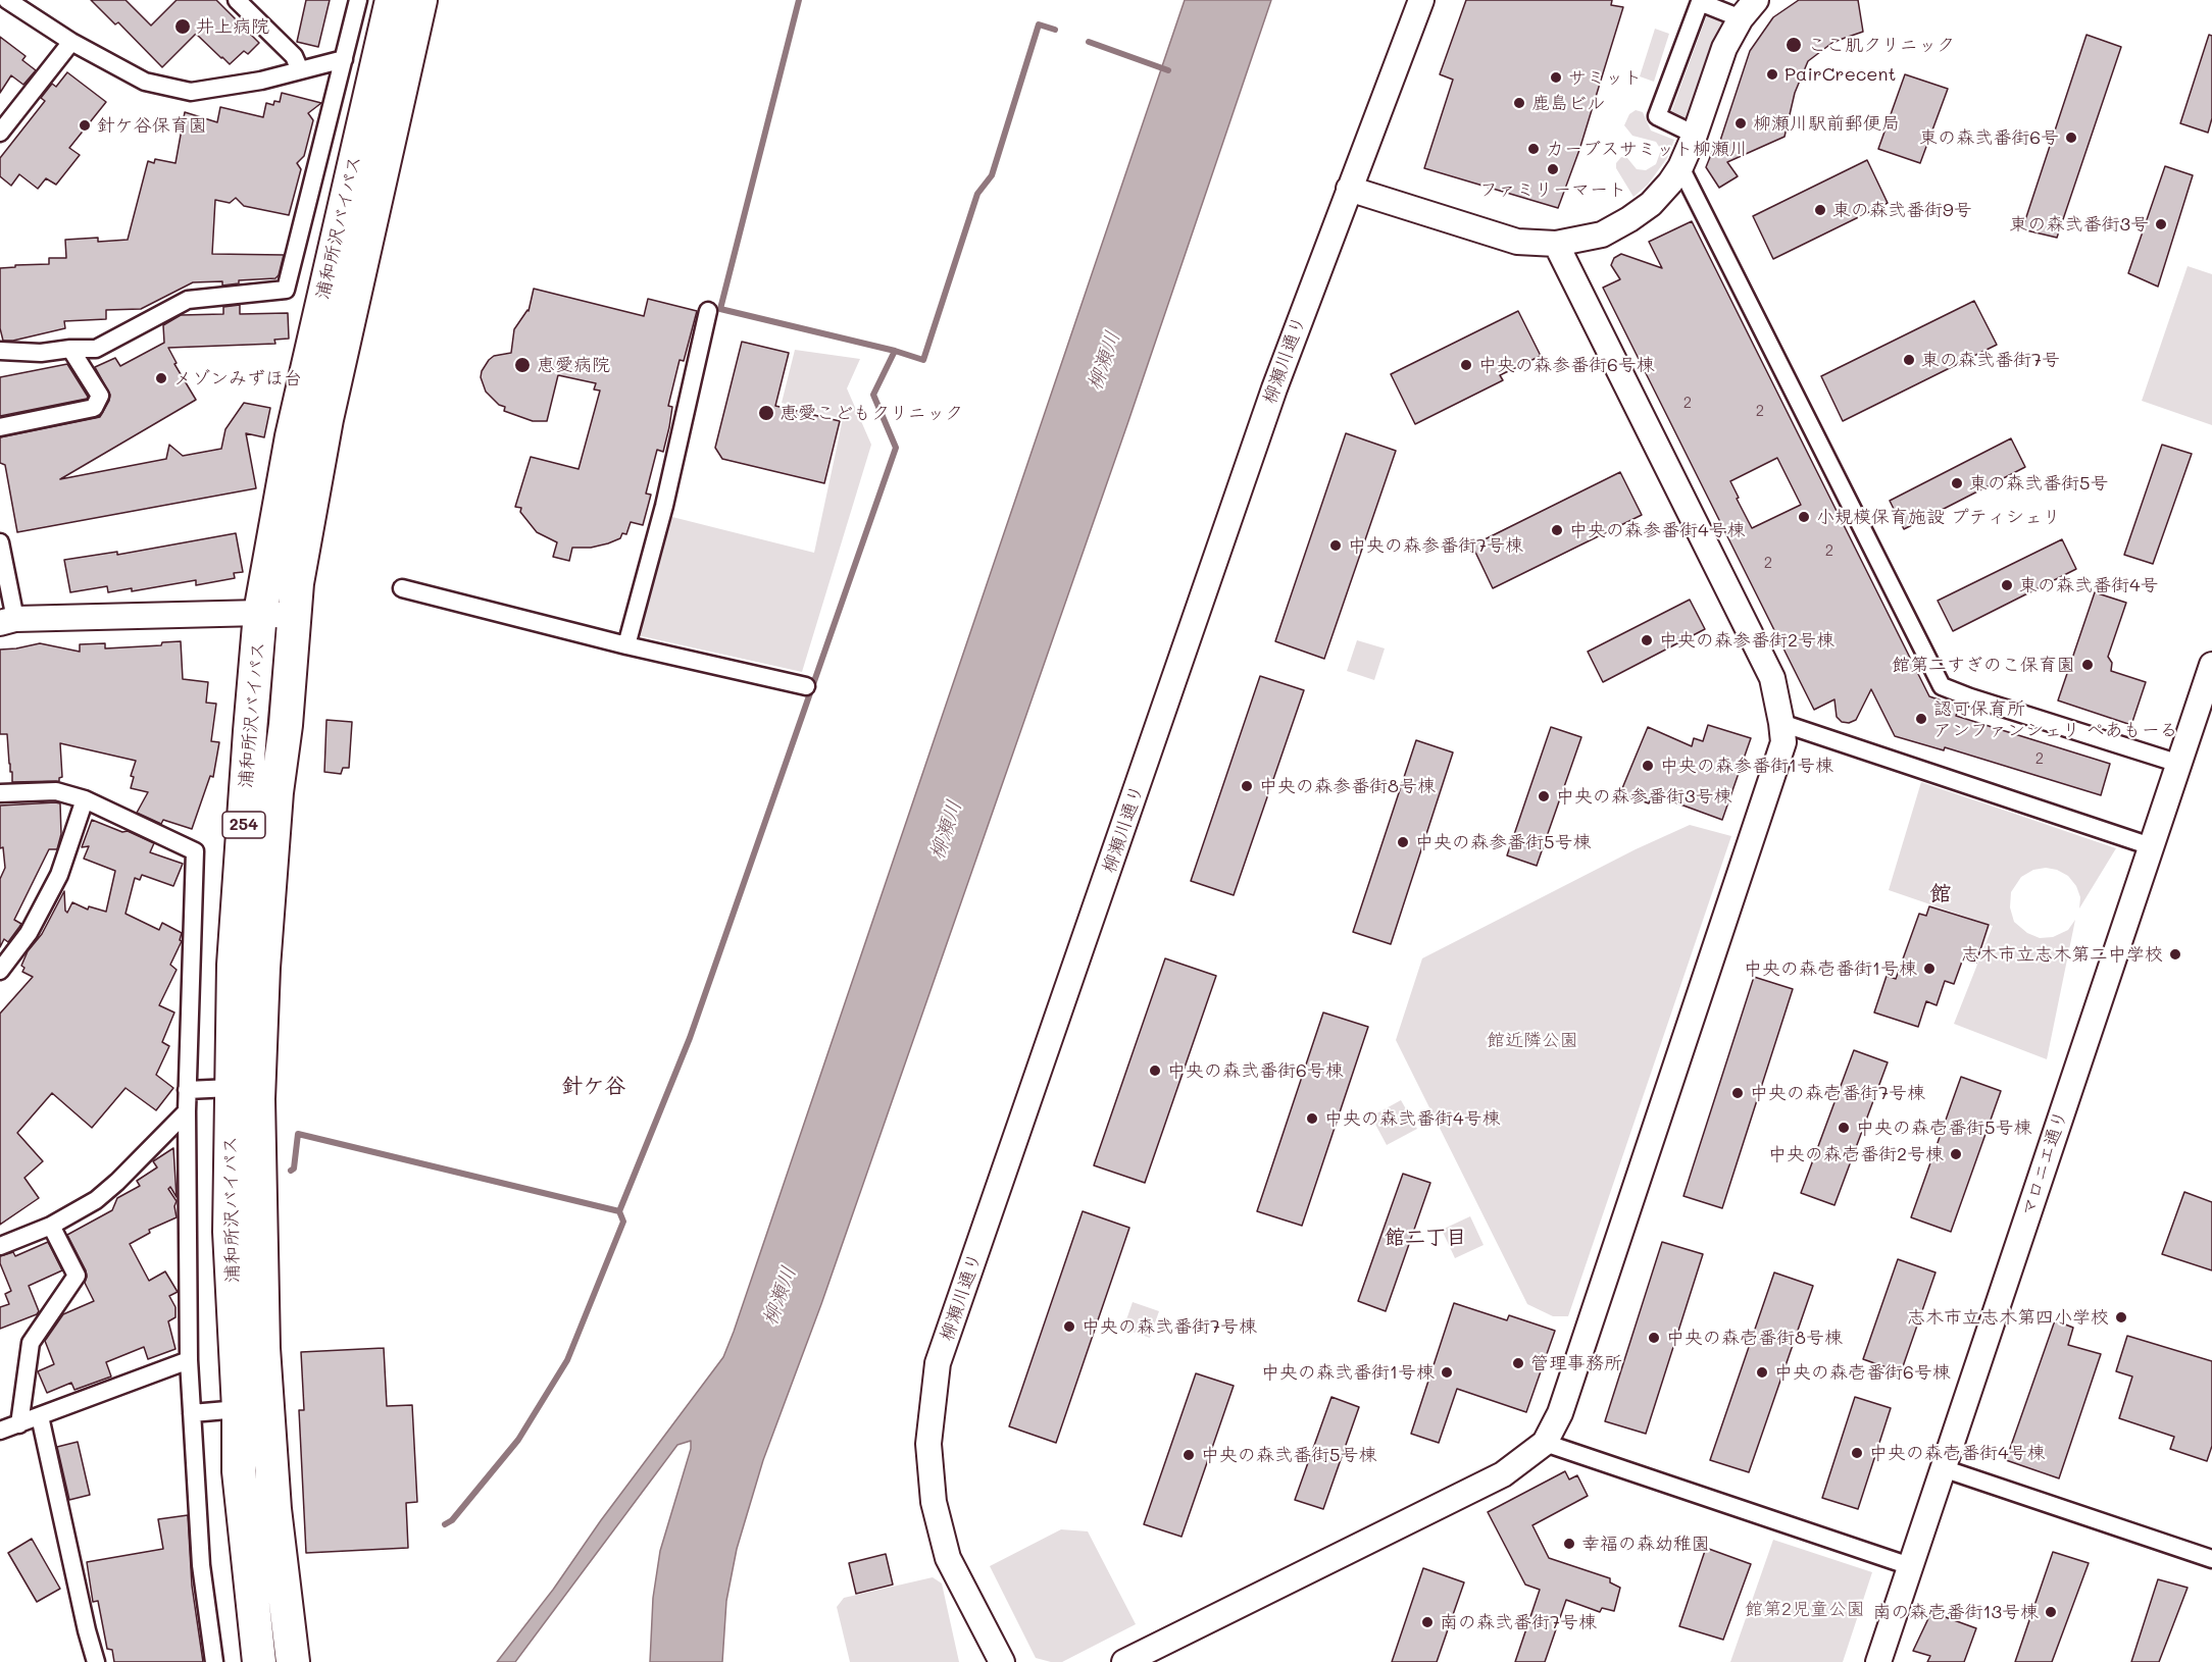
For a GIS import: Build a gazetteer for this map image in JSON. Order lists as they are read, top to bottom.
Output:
{
  "streets": {
    "highway": ["浦和所沢バイパス", "254"],
    "street": ["柳瀬川通り", "マロニエ通り"]
  },
  "districts": ["館", "針ケ谷", "館二丁目"],
  "water": ["柳瀬川"],
  "parks": ["館近隣公園", "館第2児童公園"],
  "places": [
    "井上病院",
    "ここ肌クリニック",
    "PairCrecent",
    "サミット",
    "鹿島ビル",
    "柳瀬川駅前郵便局",
    "針ケ谷保育園",
    "東の森弐番街6号",
    "カーブスサミット柳瀬川",
    "ファミリーマート",
    "東の森弐番街9号",
    "東の森弐番街3号",
    "東の森弐番街7号",
    "恵愛病院",
    "中央の森参番街6号棟",
    "メゾンみずほ台",
    "恵愛こどもクリニック",
    "東の森弐番街5号",
    "小規模保育施設 プティシェリ",
    "中央の森参番街4号棟",
    "中央の森参番街7号棟",
    "東の森弐番街4号",
    "中央の森参番街2号棟",
    "館第二すぎのこ保育園",
    "認可保育所 アンファンシェリ ぺあもーる",
    "中央の森参番街1号棟",
    "中央の森参番街8号棟",
    "中央の森参番街3号棟",
    "中央の森参番街5号棟",
    "志木市立志木第二中学校",
    "中央の森壱番街1号棟",
    "中央の森弐番街6号棟",
    "中央の森壱番街7号棟",
    "中央の森弐番街4号棟",
    "中央の森壱番街5号棟",
    "中央の森壱番街2号棟",
    "志木市立志木第四小学校",
    "中央の森弐番街7号棟",
    "中央の森壱番街8号棟",
    "管理事務所",
    "中央の森弐番街1号棟",
    "中央の森壱番街6号棟",
    "中央の森壱番街4号棟",
    "中央の森弐番街5号棟",
    "幸福の森幼稚園",
    "南の森壱番街13号棟",
    "南の森弐番街7号棟"
  ],
  "house_numbers": [
    "2",
    "2",
    "2",
    "2",
    "2"
  ]
}
